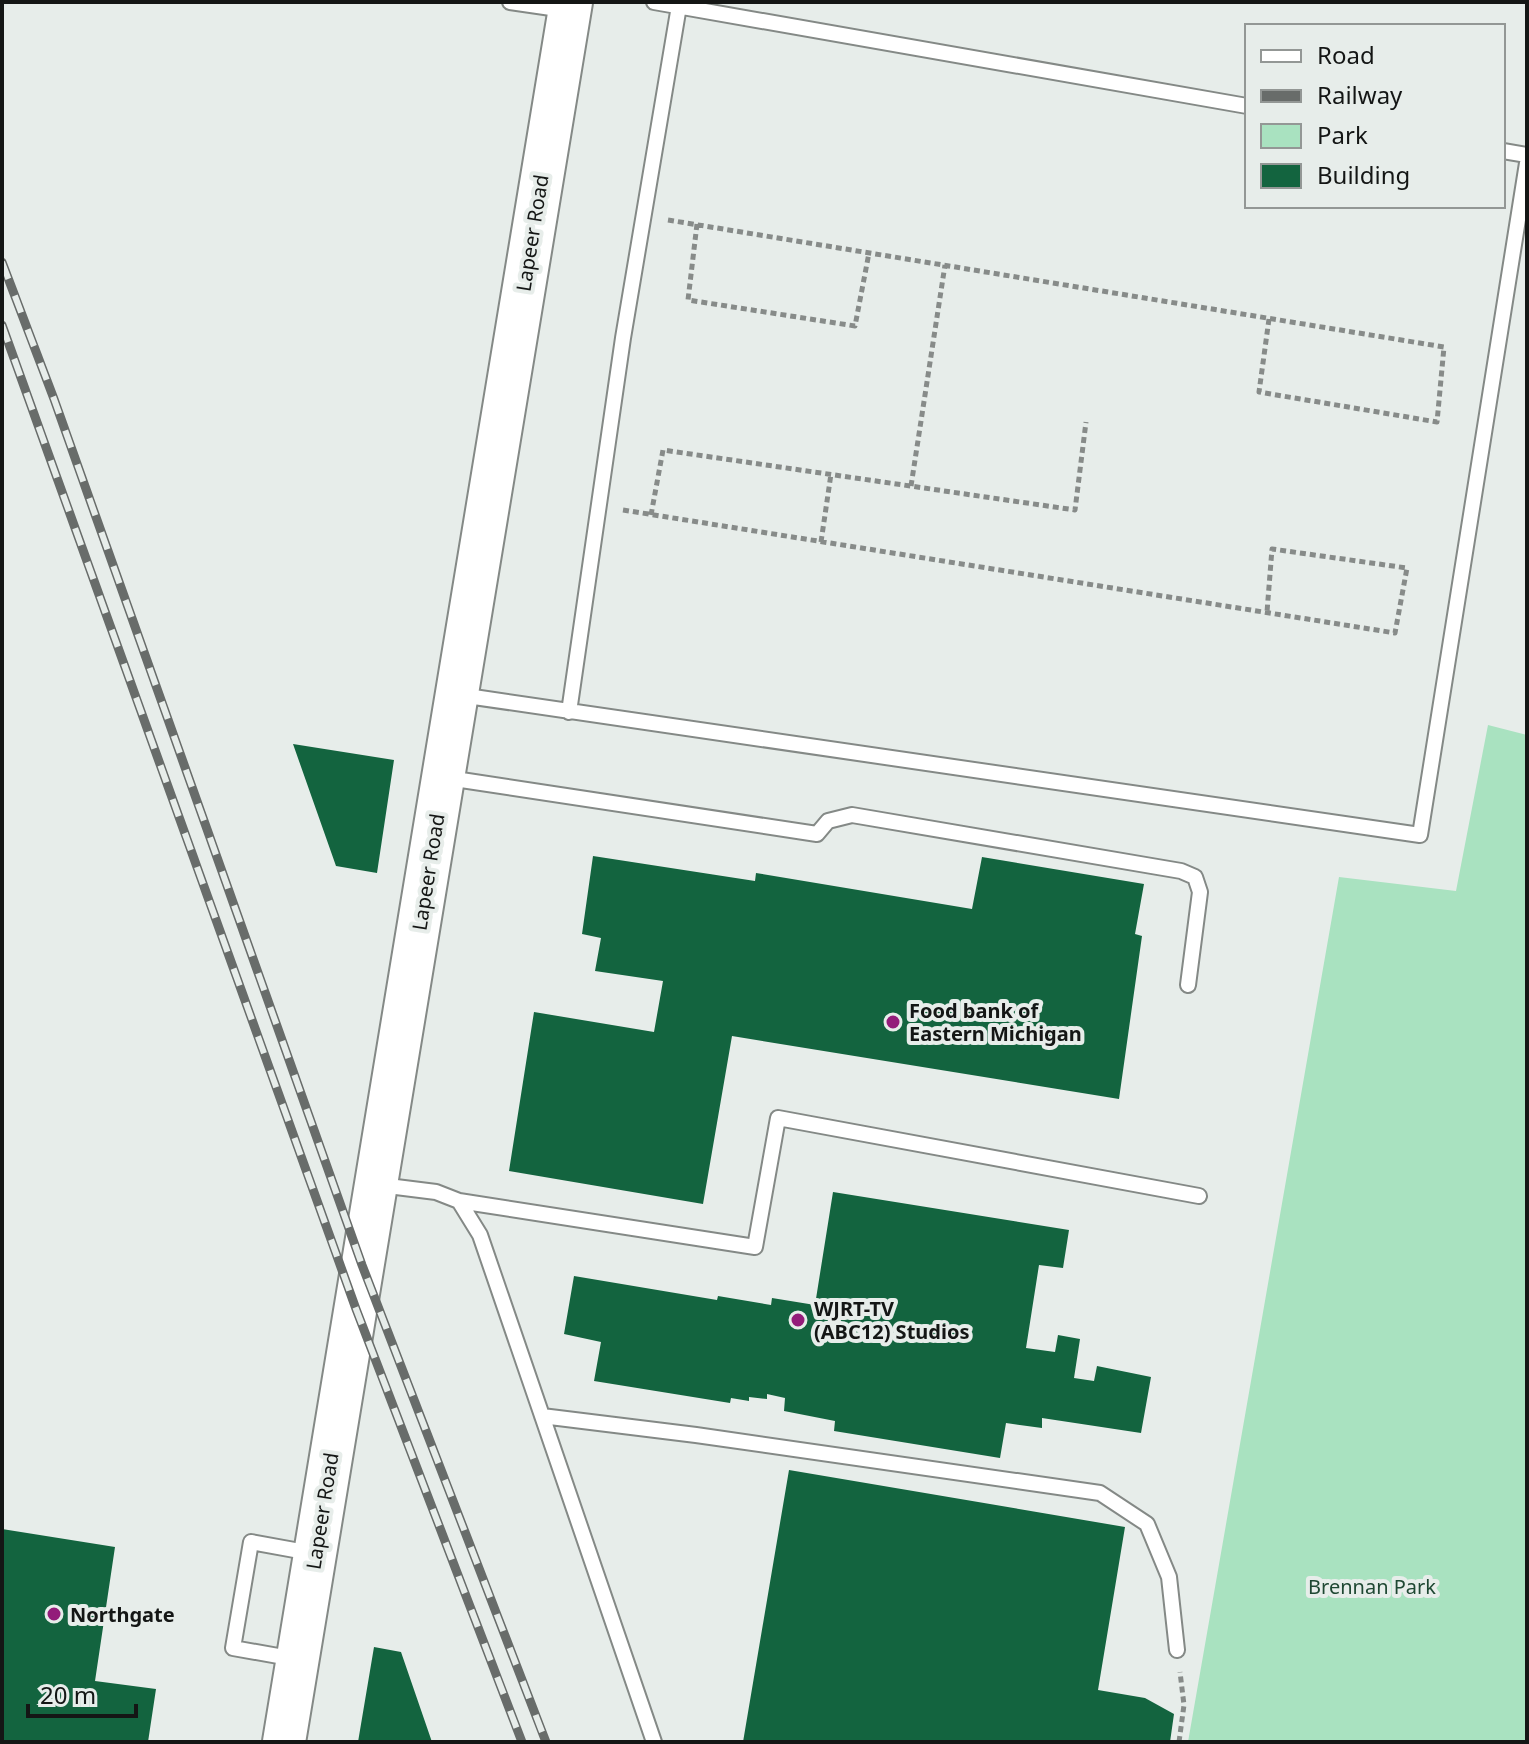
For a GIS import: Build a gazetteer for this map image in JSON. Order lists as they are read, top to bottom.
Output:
{
  "streets": {
    "main road": ["Lapeer Road"]
  },
  "parks": ["Brennan Park"],
  "places": ["Food bank of Eastern Michigan", "WJRT-TV (ABC12) Studios", "Northgate"],
  "legend": [
    "Road",
    "Railway",
    "Park",
    "Building"
  ],
  "scale_bar": "20 m"
}
